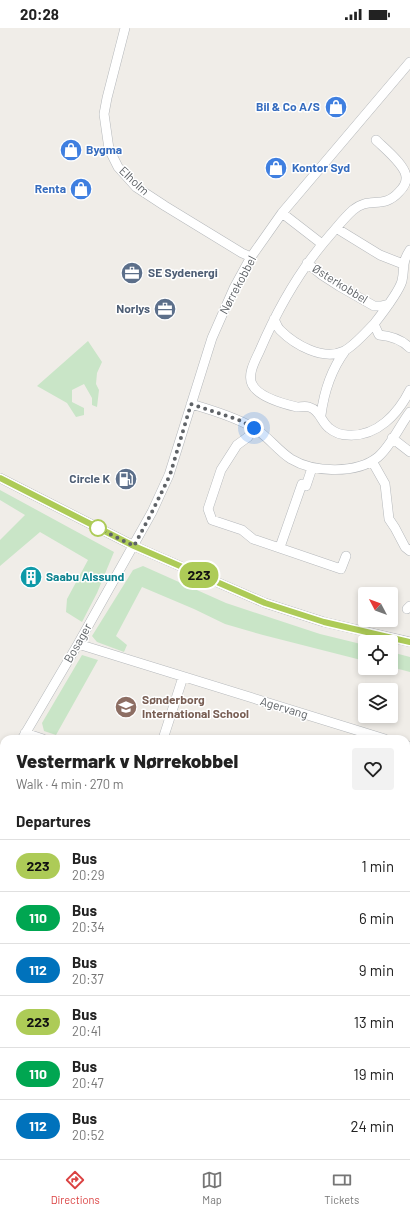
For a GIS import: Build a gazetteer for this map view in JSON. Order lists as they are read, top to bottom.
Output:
{
  "streets": {
    "street": [
      "Elholm",
      "Østerkobbel",
      "Nørrekobbel",
      "Bosager",
      "Agervang"
    ]
  },
  "crossings": [
    ["Elholm", "Nørrekobbel"],
    ["Østerkobbel", "Nørrekobbel"],
    ["Nørrekobbel", "Bosager"],
    ["Bosager", "Agervang"]
  ],
  "places": {
    "shop": [
      "Bil & Co A/S",
      "Bygma",
      "Kontor Syd",
      "Renta"
    ],
    "office": ["SE Sydenergi", "Norlys"],
    "fuel station": ["Circle K"],
    "building": ["Saabu Alssund"],
    "school or university": ["Sønderborg International School"]
  },
  "lines": ["bus line 223"],
  "north": "top left",
  "page": {
    "status": "20:28",
    "on_map": "223",
    "heading": [
      ["Vestermark v Nørrekobbel", "Walk · 4 min · 270 m"],
      "Departures"
    ],
    "list": [
      {
        "mark": "223",
        "name": "Bus",
        "note": "20:29",
        "value": "1 min"
      },
      {
        "mark": "110",
        "name": "Bus",
        "note": "20:34",
        "value": "6 min"
      },
      {
        "mark": "112",
        "name": "Bus",
        "note": "20:37",
        "value": "9 min"
      },
      {
        "mark": "223",
        "name": "Bus",
        "note": "20:41",
        "value": "13 min"
      },
      {
        "mark": "110",
        "name": "Bus",
        "note": "20:47",
        "value": "19 min"
      },
      {
        "mark": "112",
        "name": "Bus",
        "note": "20:52",
        "value": "24 min"
      }
    ],
    "tabs": ["Directions", "Map", "Tickets"]
  }
}
